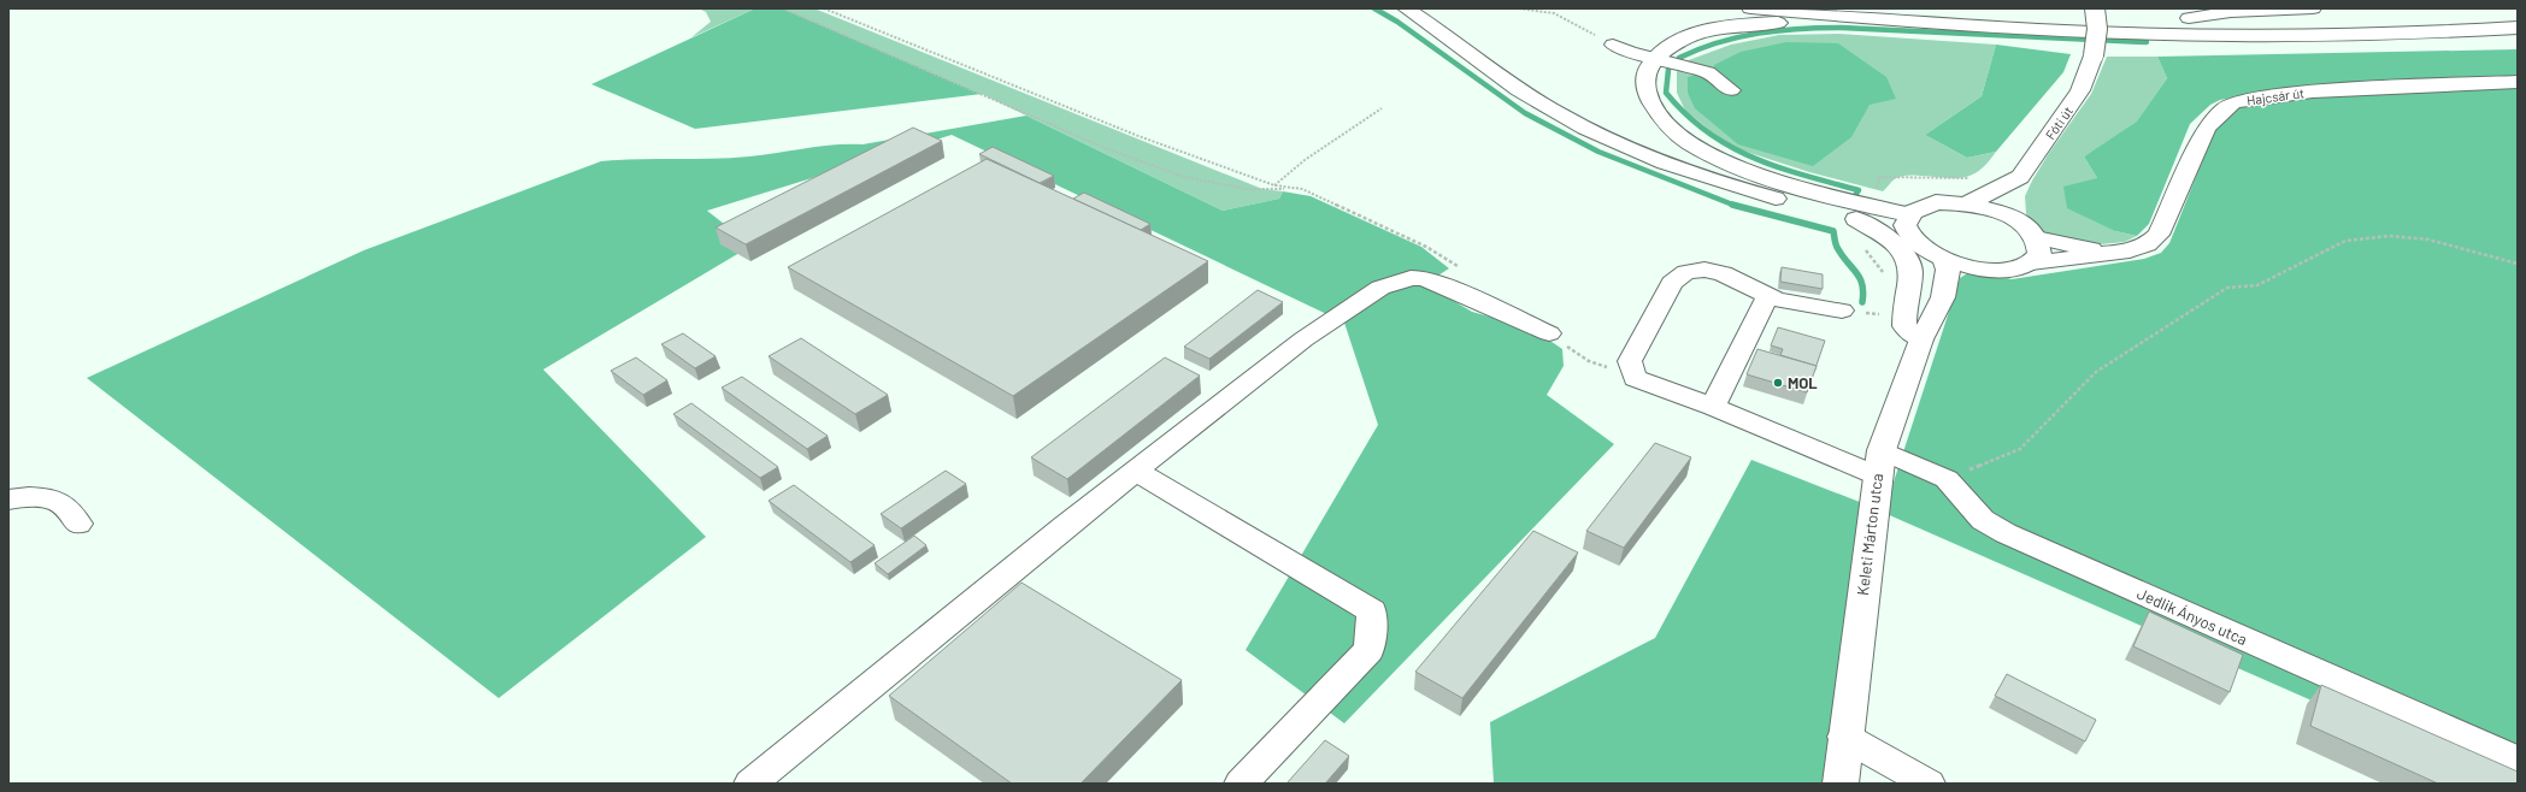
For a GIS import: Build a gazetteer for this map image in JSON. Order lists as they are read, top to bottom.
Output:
{
  "streets": {
    "main road": ["Fóti út", "Keleti Márton utca"],
    "street": ["Hajcsár út", "Jedlik Ányos utca"]
  },
  "crossings": [
    ["Keleti Márton utca", "Jedlik Ányos utca"]
  ],
  "places": ["MOL"]
}
